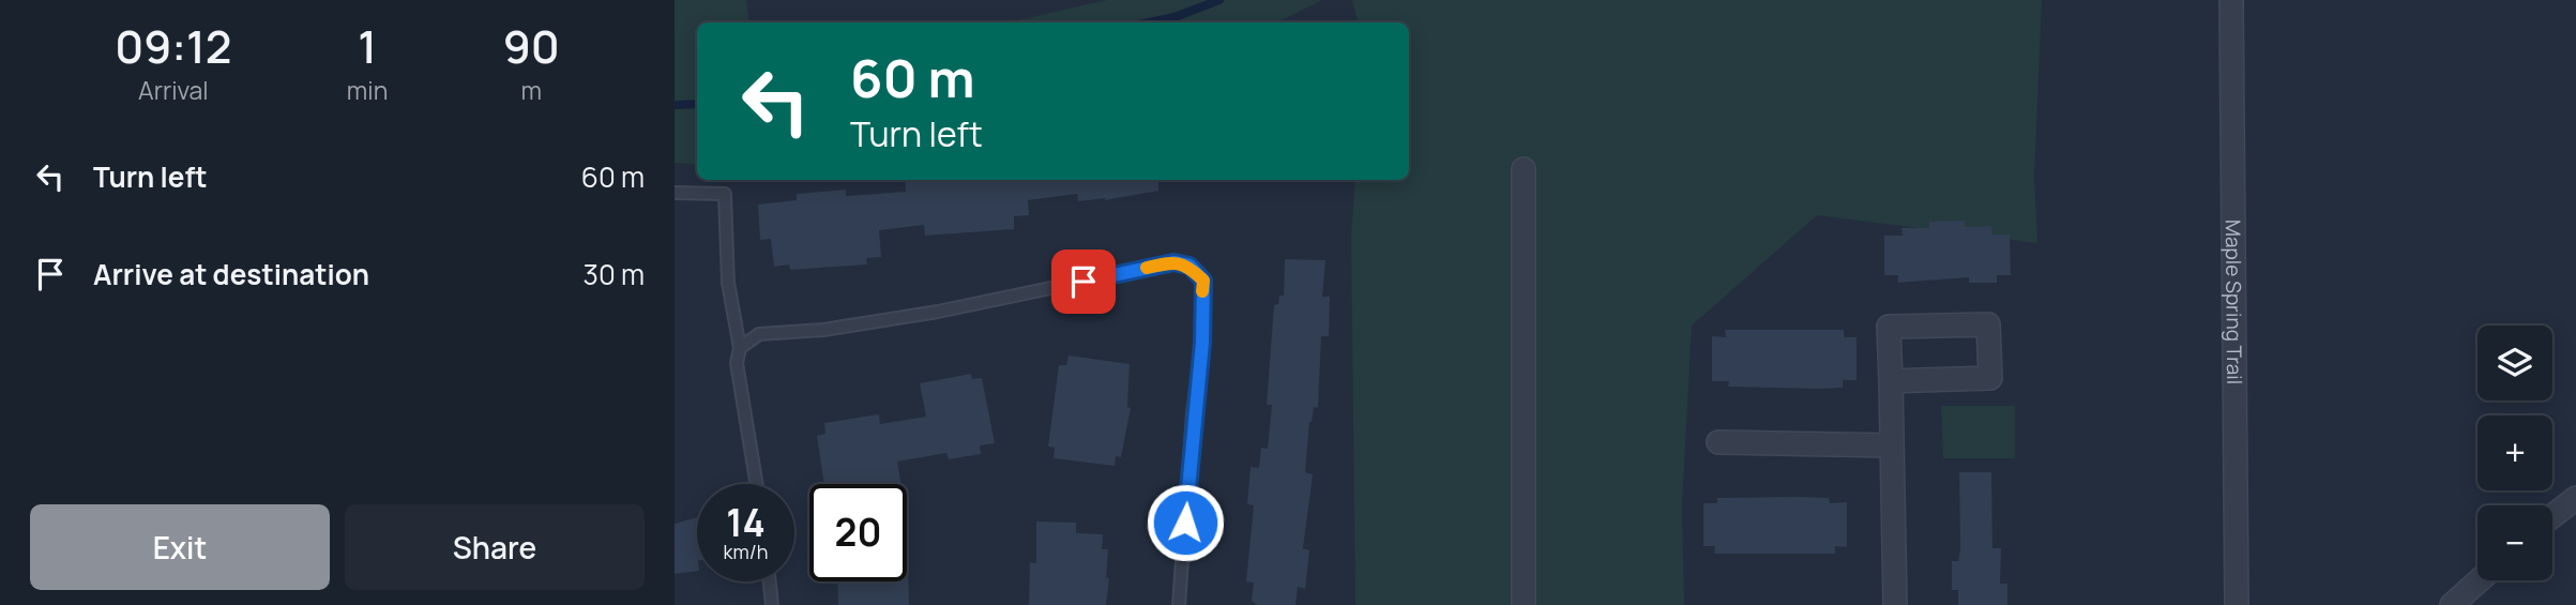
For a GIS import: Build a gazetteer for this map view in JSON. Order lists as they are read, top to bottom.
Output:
{
  "streets": {
    "street": ["Maple Spring Trail"]
  },
  "page": {
    "eta": [
      "09:12",
      "Arrival",
      "1",
      "min",
      "90",
      "m"
    ],
    "turn": ["60 m", "Turn left"],
    "list": [
      {
        "name": "Turn left",
        "value": "60 m"
      },
      {
        "name": "Arrive at destination",
        "value": "30 m"
      }
    ],
    "map_buttons": ["+", "−"],
    "speed": "14 km/h",
    "limit": "20",
    "buttons": ["Exit", "Share"]
  }
}
